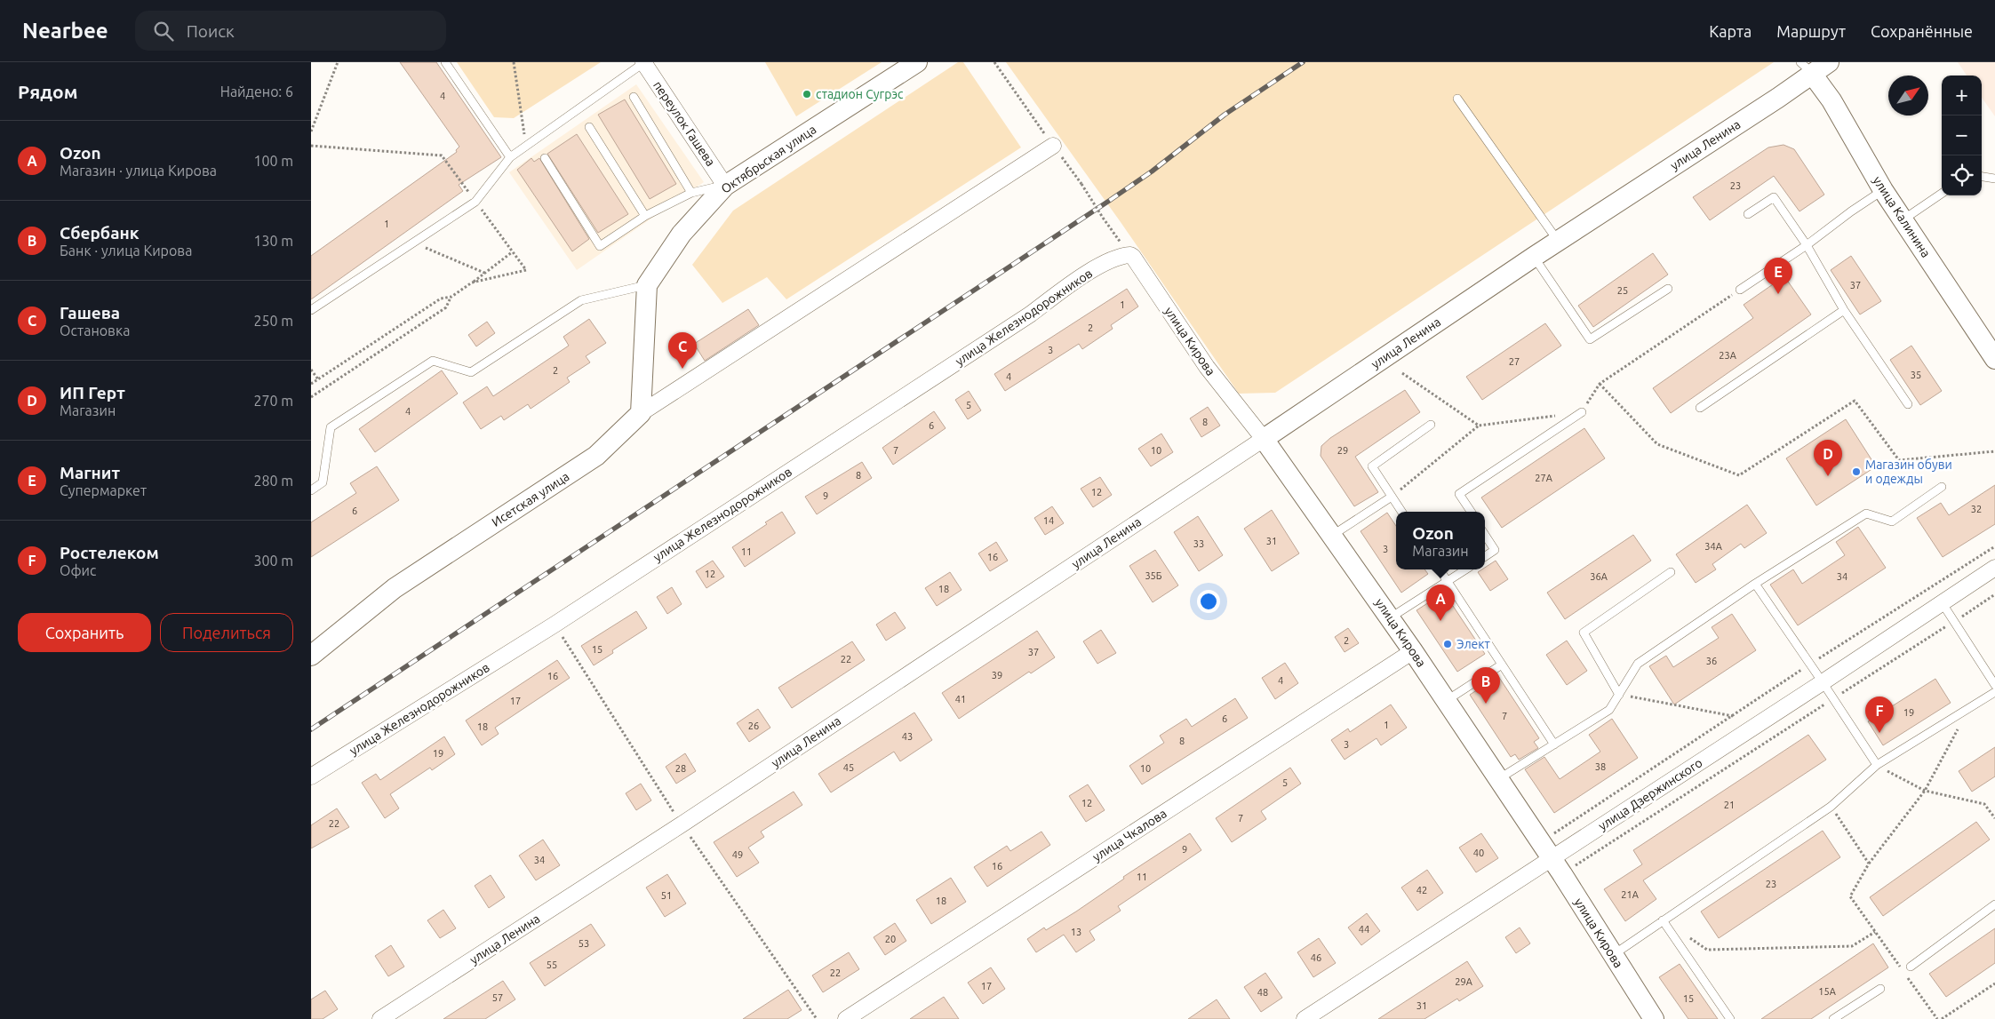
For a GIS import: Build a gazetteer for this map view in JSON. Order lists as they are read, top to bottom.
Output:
{
  "streets": {
    "street": [
      "переулок Гашева",
      "улица Ленина",
      "Октябрьская улица",
      "улица Калинина",
      "улица Железнодорожников",
      "улица Кирова",
      "Исетская улица",
      "улица Дзержинского",
      "улица Чкалова"
    ]
  },
  "crossings": [
    ["переулок Гашева", "Октябрьская улица"],
    ["улица Ленина", "улица Калинина"],
    ["улица Ленина", "улица Кирова"],
    ["улица Железнодорожников", "улица Кирова"],
    ["улица Кирова", "улица Дзержинского"],
    ["улица Кирова", "улица Чкалова"]
  ],
  "places": ["стадион Сугрэс", "Магазин обуви и одежды", "Элект"],
  "house_numbers": [
    "4",
    "23",
    "1",
    "37",
    "25",
    "1",
    "2",
    "3",
    "23А",
    "27",
    "2",
    "35",
    "4",
    "5",
    "4",
    "8",
    "6",
    "7",
    "10",
    "29",
    "8",
    "27А",
    "12",
    "9",
    "32",
    "6",
    "14",
    "31",
    "33",
    "34А",
    "3",
    "11",
    "16",
    "12",
    "35Б",
    "36А",
    "34",
    "18",
    "2",
    "15",
    "37",
    "22",
    "36",
    "39",
    "16",
    "4",
    "41",
    "17",
    "19",
    "7",
    "6",
    "1",
    "26",
    "18",
    "43",
    "8",
    "3",
    "19",
    "38",
    "45",
    "28",
    "10",
    "5",
    "12",
    "21",
    "7",
    "22",
    "9",
    "40",
    "49",
    "34",
    "16",
    "11",
    "23",
    "42",
    "21А",
    "51",
    "18",
    "44",
    "13",
    "20",
    "53",
    "46",
    "55",
    "22",
    "29А",
    "17",
    "15А",
    "48",
    "57",
    "15",
    "31"
  ],
  "north": "top right",
  "page": {
    "header": "Nearbee",
    "search": "Поиск",
    "nav": ["Карта", "Маршрут", "Сохранённые"],
    "heading": ["Рядом", "Найдено: 6"],
    "map_buttons": ["+", "−"],
    "list": [
      {
        "mark": "A",
        "name": "Ozon",
        "note": "Магазин · улица Кирова",
        "value": "100 m"
      },
      {
        "mark": "B",
        "name": "Сбербанк",
        "note": "Банк · улица Кирова",
        "value": "130 m"
      },
      {
        "mark": "C",
        "name": "Гашева",
        "note": "Остановка",
        "value": "250 m"
      },
      {
        "mark": "D",
        "name": "ИП Герт",
        "note": "Магазин",
        "value": "270 m"
      },
      {
        "mark": "E",
        "name": "Магнит",
        "note": "Супермаркет",
        "value": "280 m"
      },
      {
        "mark": "F",
        "name": "Ростелеком",
        "note": "Офис",
        "value": "300 m"
      }
    ],
    "pins": [
      "E",
      "C",
      "D",
      "A",
      "B",
      "F"
    ],
    "popup": ["Ozon", "Магазин"],
    "buttons": ["Сохранить", "Поделиться"]
  }
}
